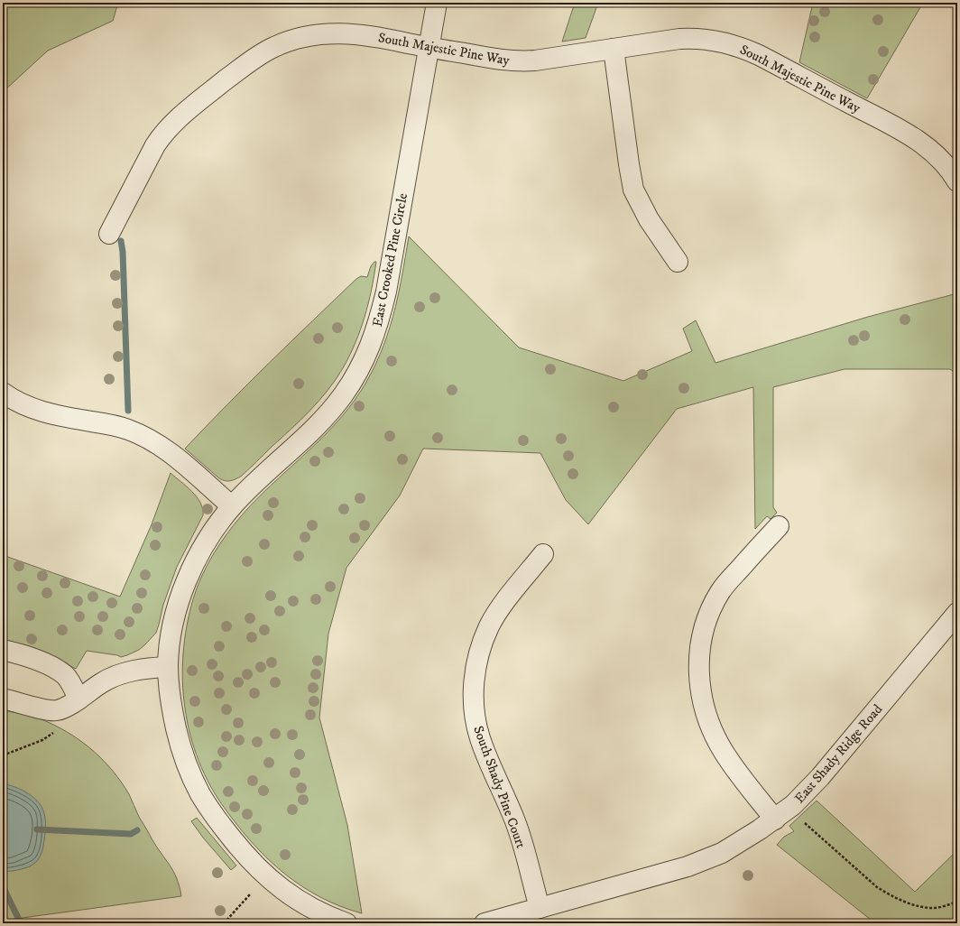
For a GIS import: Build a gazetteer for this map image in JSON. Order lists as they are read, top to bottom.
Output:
{
  "streets": {
    "street": [
      "South Majestic Pine Way",
      "East Crooked Pine Circle",
      "East Shady Ridge Road",
      "South Shady Pine Court"
    ]
  },
  "crossings": [
    ["South Majestic Pine Way", "East Crooked Pine Circle"],
    ["East Shady Ridge Road", "South Shady Pine Court"]
  ]
}
